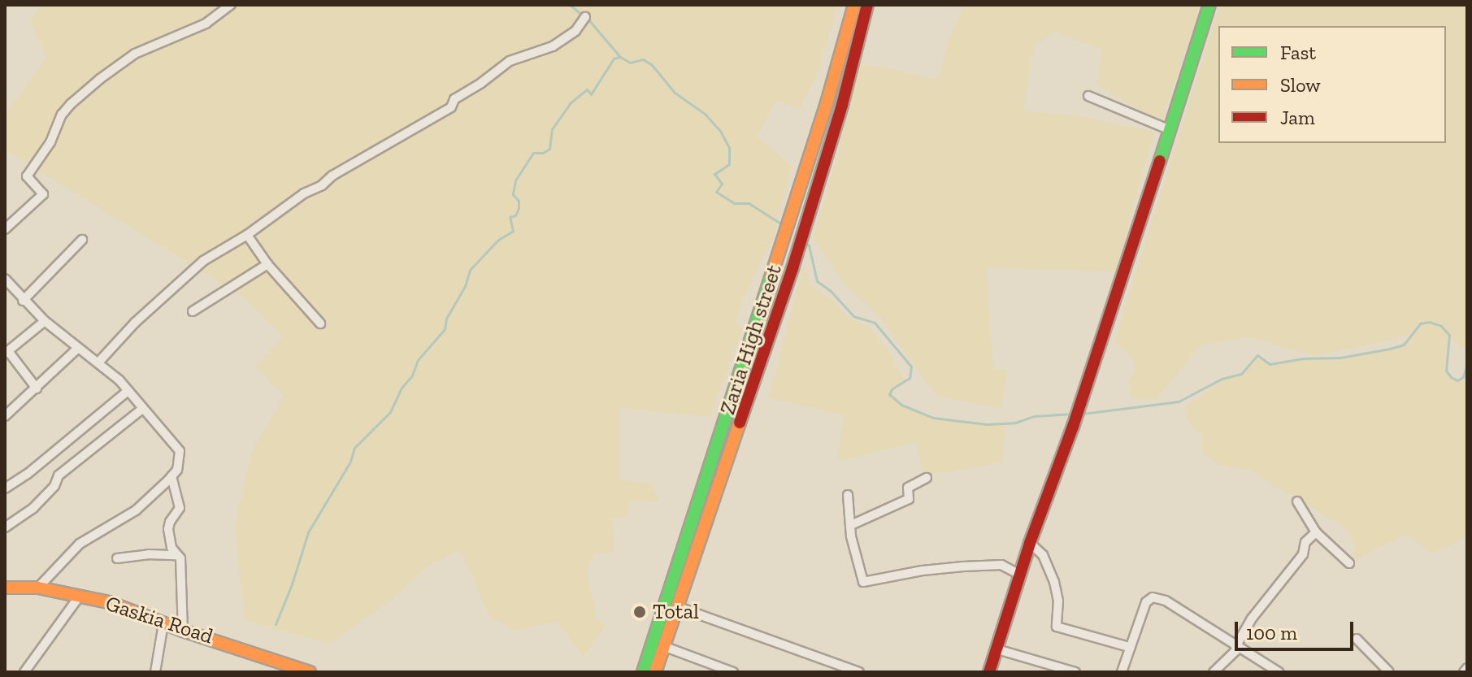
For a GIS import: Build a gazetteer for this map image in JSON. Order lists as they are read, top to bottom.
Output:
{
  "streets": {
    "main road": ["Zaria High street", "Gaskia Road"]
  },
  "places": ["Total"],
  "legend": ["Fast", "Slow", "Jam"],
  "scale_bar": "100 m"
}
